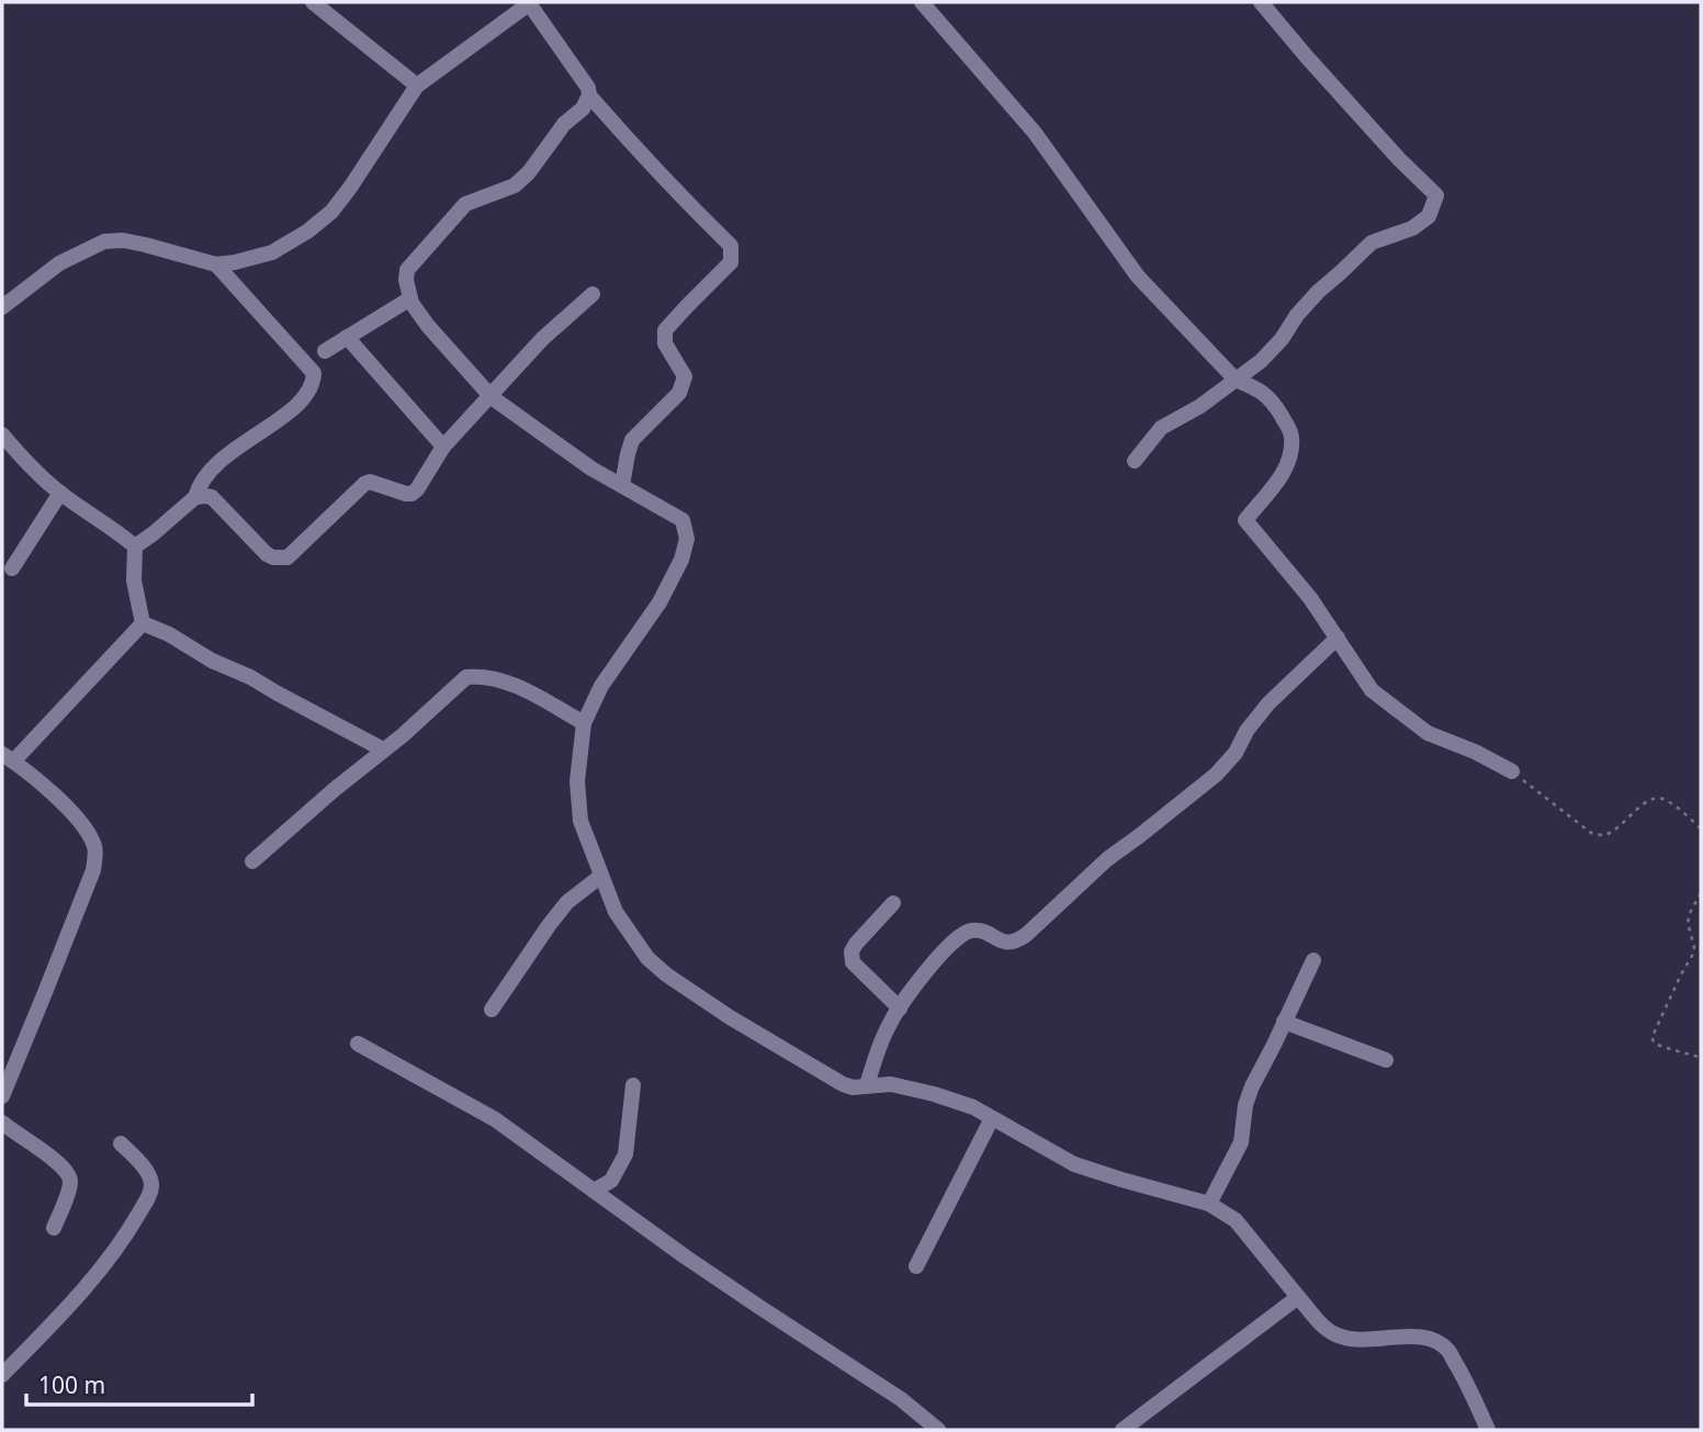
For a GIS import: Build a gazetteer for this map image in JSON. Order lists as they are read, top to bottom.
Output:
{
  "scale_bar": "100 m"
}
